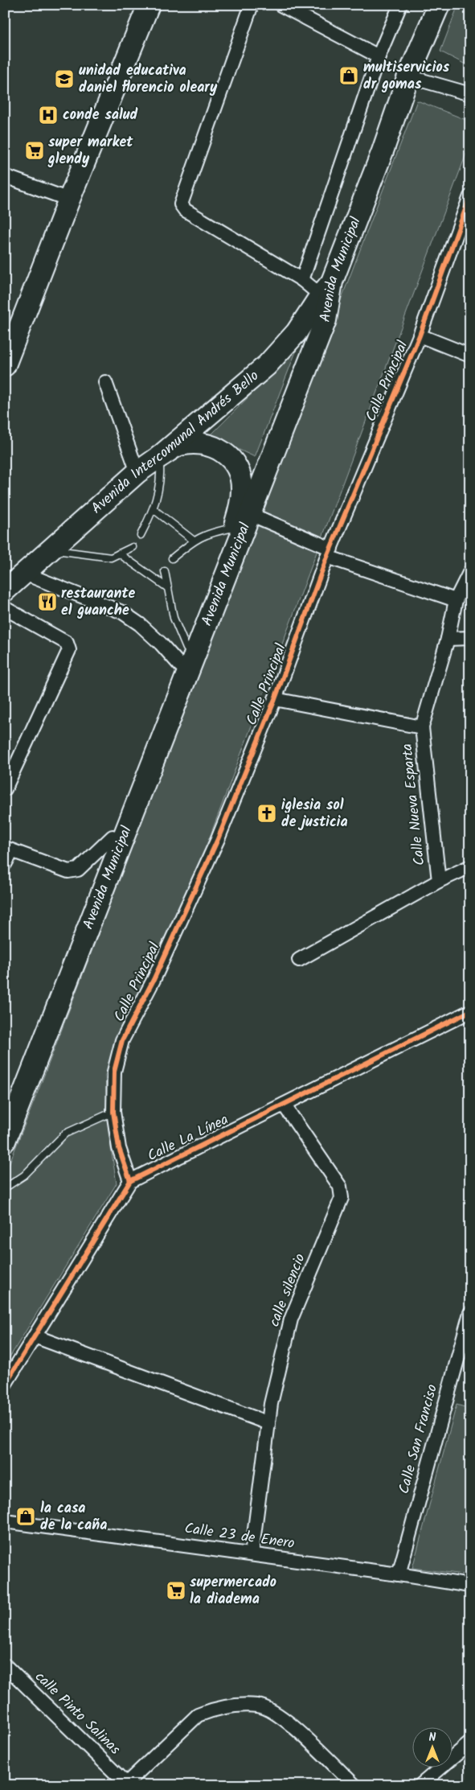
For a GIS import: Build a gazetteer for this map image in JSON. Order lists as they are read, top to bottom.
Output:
{
  "streets": {
    "highway": ["Avenida Municipal", "Avenida Intercomunal Andrés Bello"],
    "street": [
      "Calle Principal",
      "Calle Nueva Esparta",
      "Calle La Línea",
      "calle silencio",
      "Calle San Franciso",
      "Calle 23 de Enero",
      "calle Pinto Salinas"
    ]
  },
  "crossings": [
    ["Avenida Municipal", "Avenida Intercomunal Andrés Bello"],
    ["Calle Principal", "Calle La Línea"],
    ["Calle La Línea", "calle silencio"],
    ["calle silencio", "Calle 23 de Enero"],
    ["Calle San Franciso", "Calle 23 de Enero"]
  ],
  "places": {
    "shop": ["multiservicios dr gomas", "la casa de la caña"],
    "school or university": ["unidad educativa daniel florencio oleary"],
    "hospital": ["conde salud"],
    "supermarket": ["super market glendy", "supermercado la diadema"],
    "restaurant": ["restaurante el guanche"],
    "church": ["iglesia sol de justicia"]
  },
  "north": "top"
}
